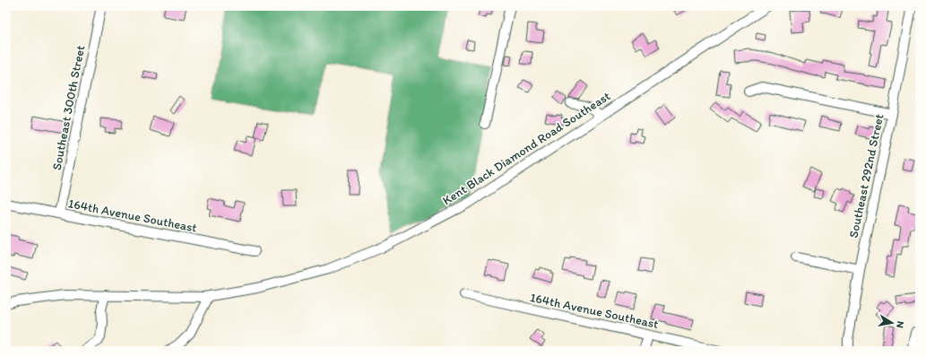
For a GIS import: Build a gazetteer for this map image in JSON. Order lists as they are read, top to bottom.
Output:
{
  "streets": {
    "street": [
      "Southeast 300th Street",
      "Kent Black Diamond Road Southeast",
      "Southeast 292nd Street",
      "164th Avenue Southeast"
    ]
  },
  "crossings": [
    ["Southeast 300th Street", "164th Avenue Southeast"]
  ],
  "north": "right"
}
